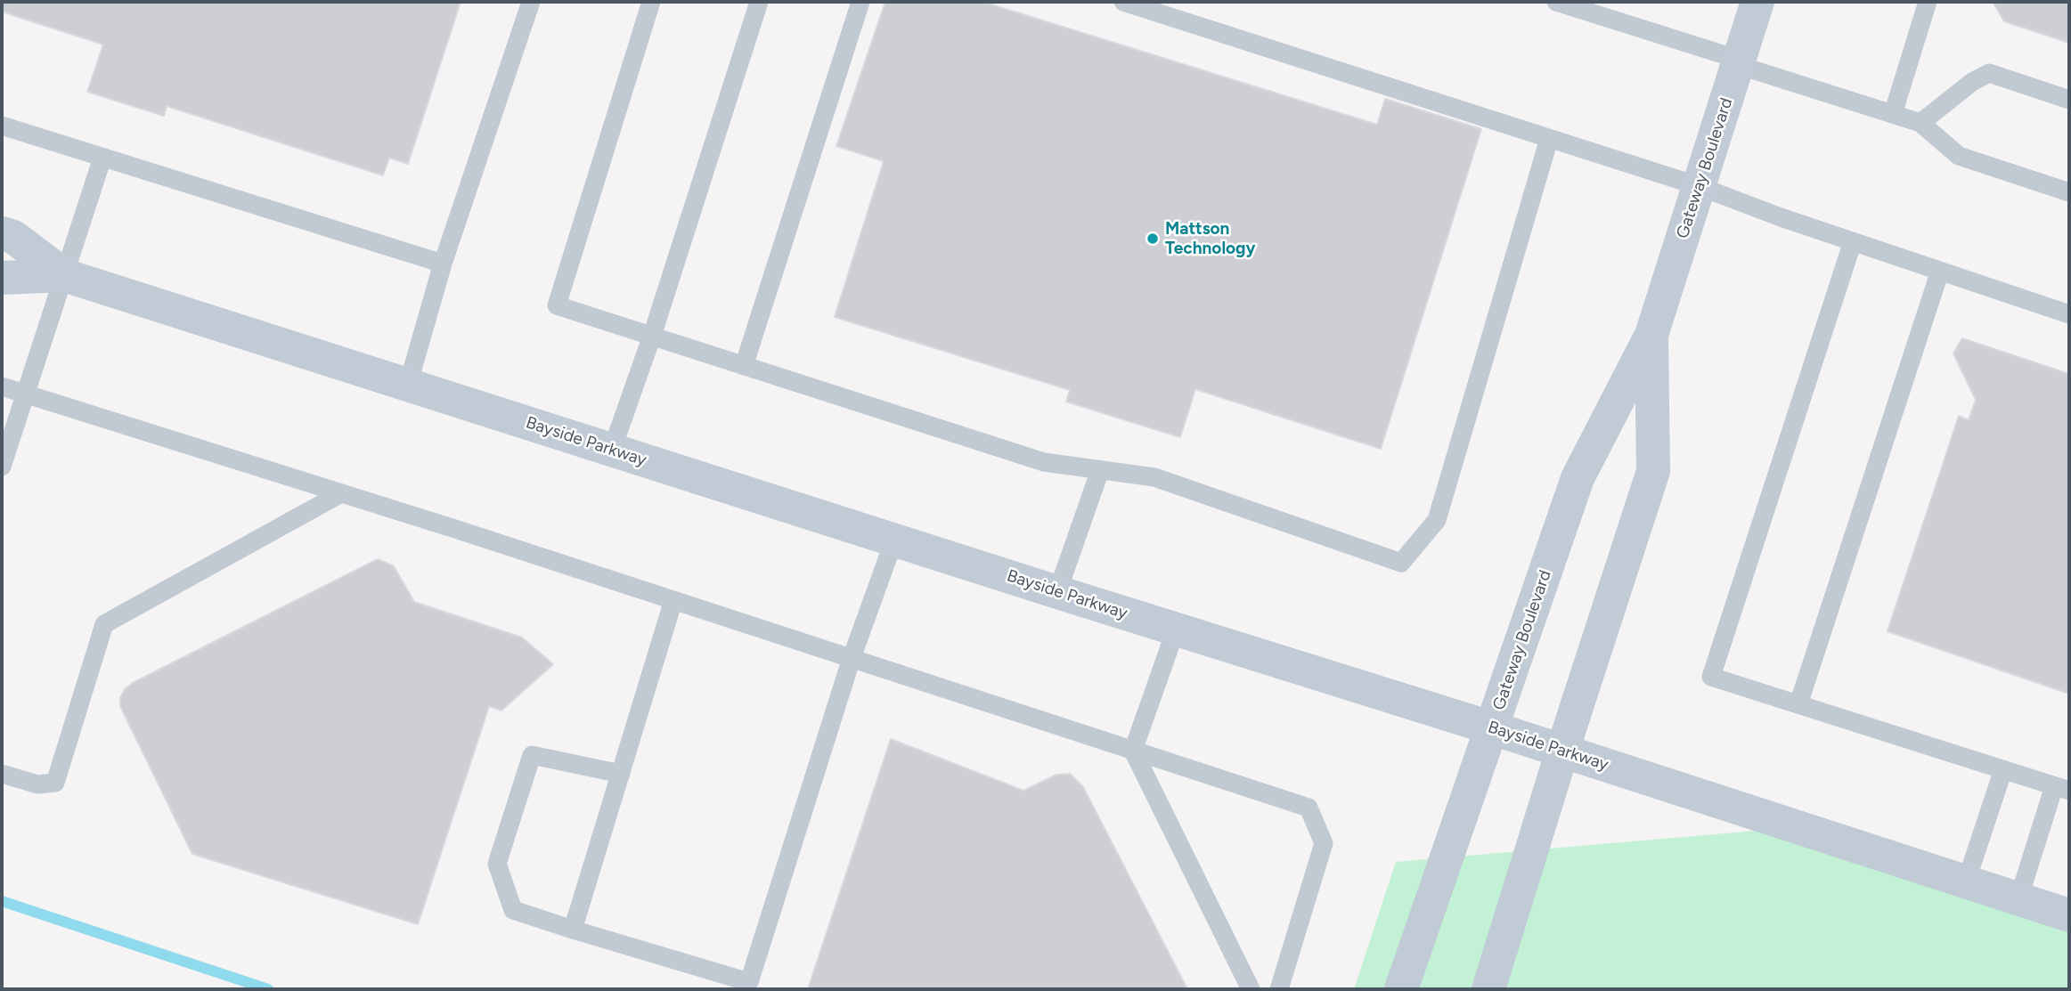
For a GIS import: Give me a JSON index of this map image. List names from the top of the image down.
{
  "streets": {
    "street": ["Gateway Boulevard", "Bayside Parkway"]
  },
  "crossings": [
    ["Gateway Boulevard", "Bayside Parkway"]
  ],
  "places": ["Mattson Technology"]
}
